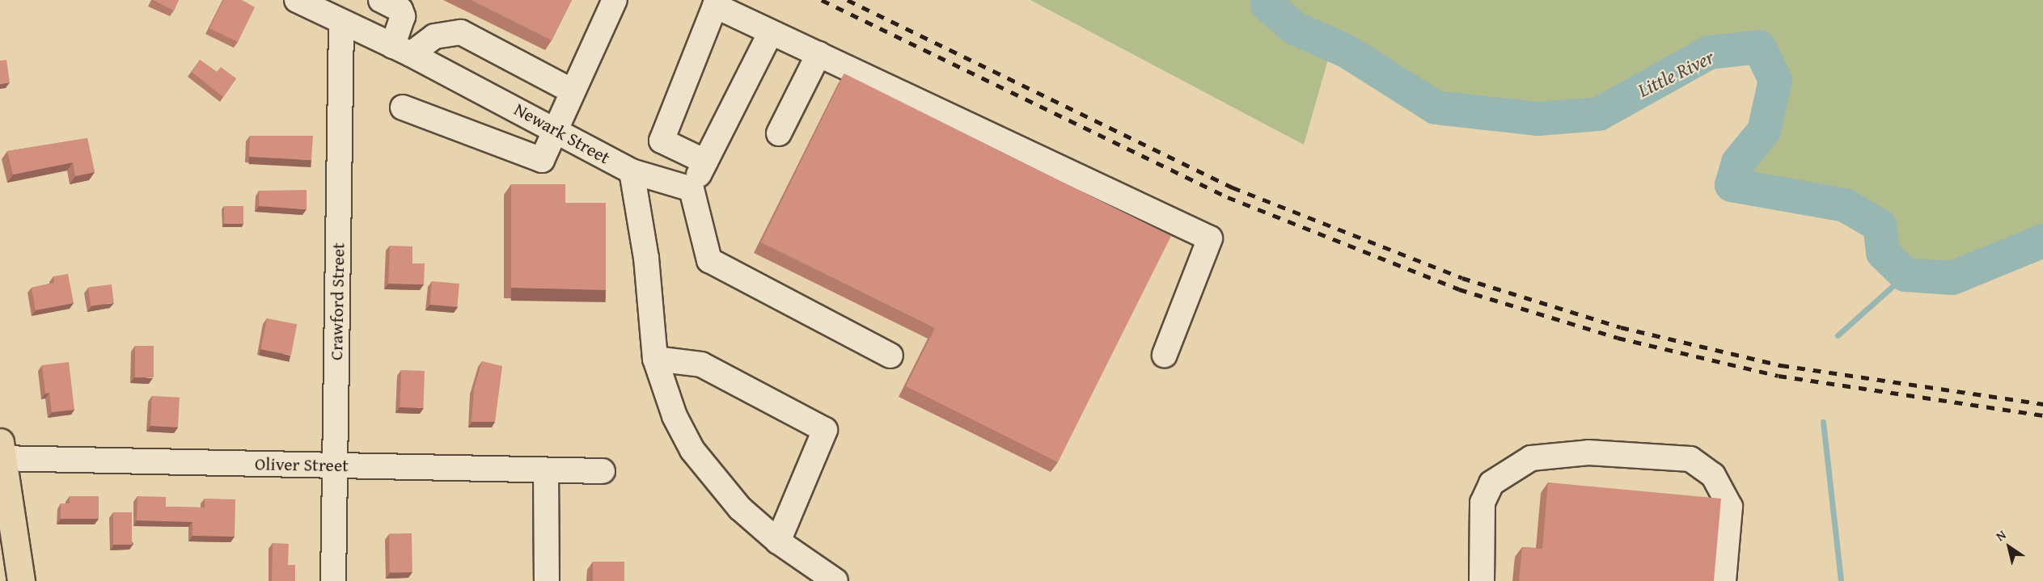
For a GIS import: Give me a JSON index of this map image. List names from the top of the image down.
{
  "streets": {
    "street": ["Newark Street", "Crawford Street", "Oliver Street"]
  },
  "crossings": [
    ["Newark Street", "Crawford Street"],
    ["Crawford Street", "Oliver Street"]
  ],
  "water": ["Little River"],
  "north": "top left"
}
